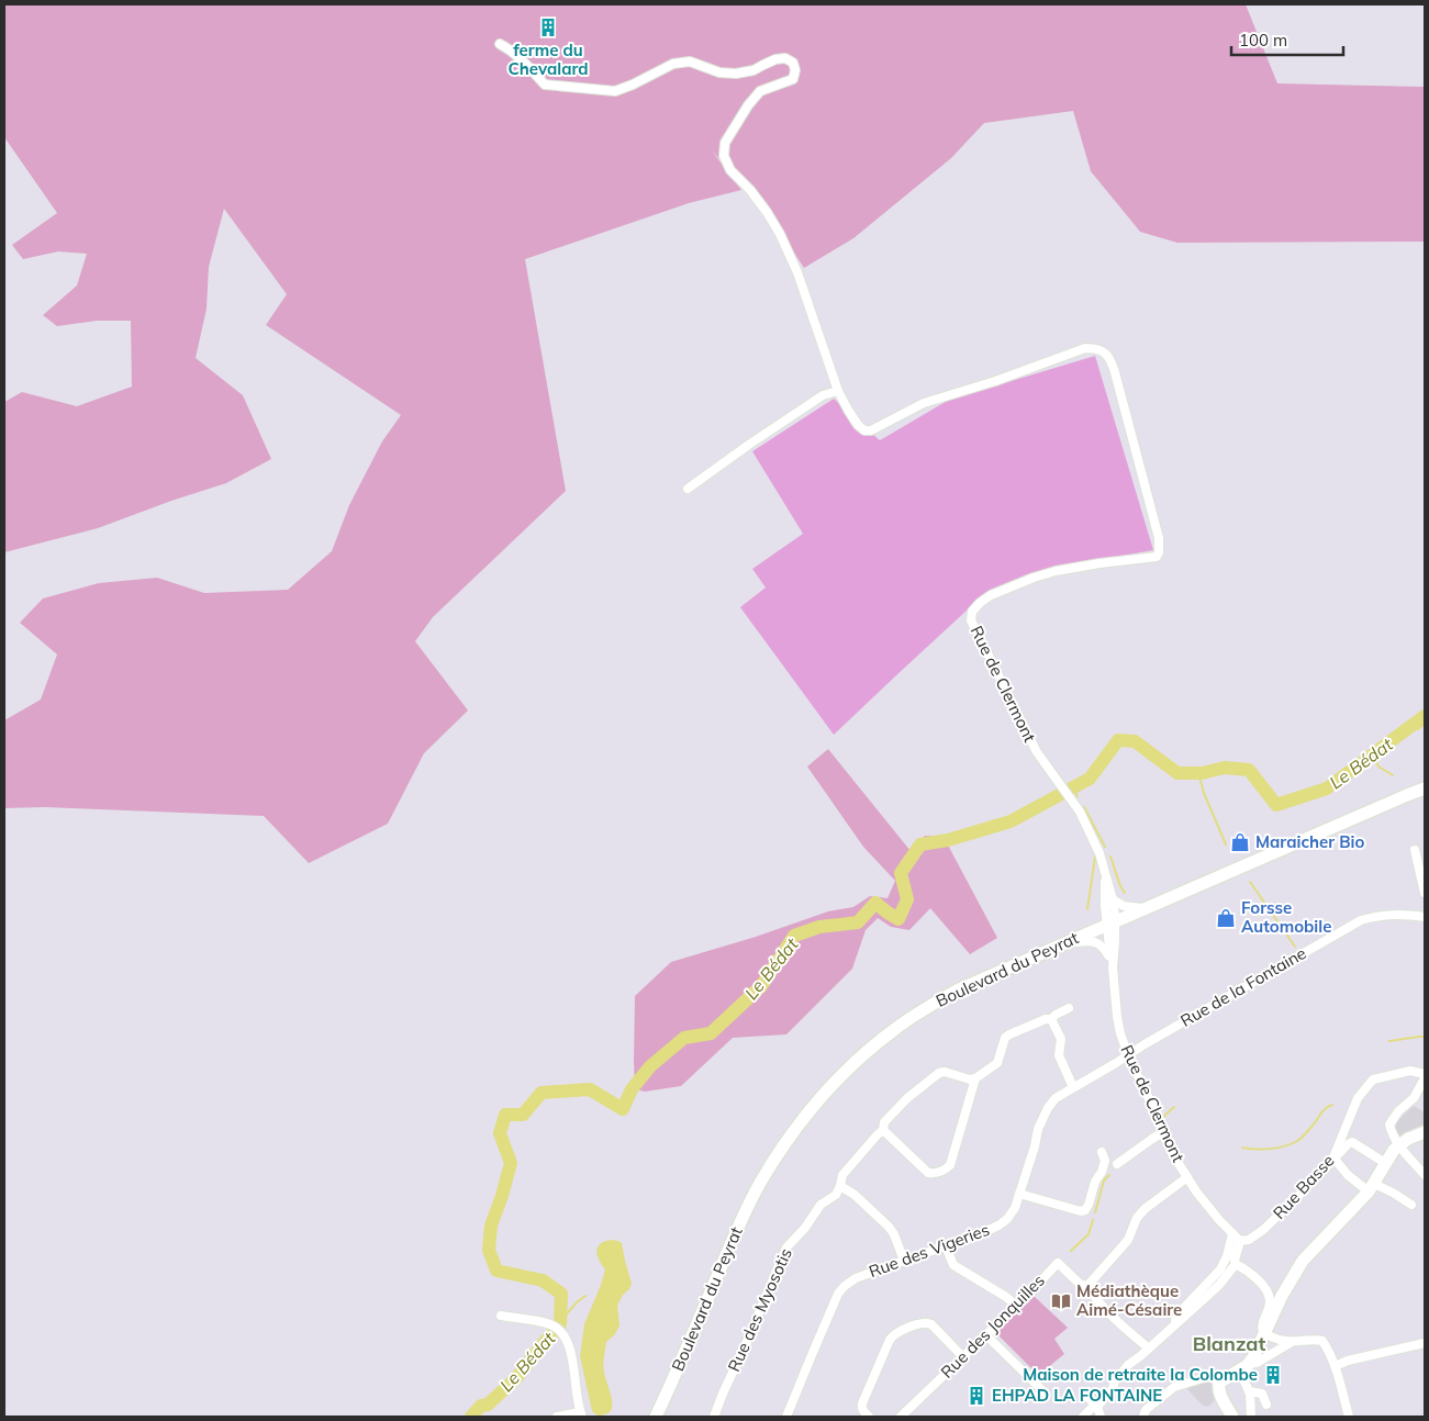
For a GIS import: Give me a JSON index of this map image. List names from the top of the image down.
{
  "streets": {
    "main road": ["Boulevard du Peyrat"],
    "street": [
      "Rue de Clermont",
      "Rue de la Fontaine",
      "Rue Basse",
      "Rue des Vigeries",
      "Rue des Myosotis",
      "Rue des Jonquilles"
    ]
  },
  "crossings": [
    ["Rue de Clermont", "Boulevard du Peyrat"],
    ["Rue de Clermont", "Rue de la Fontaine"],
    ["Rue de Clermont", "Rue Basse"],
    ["Rue de Clermont", "Rue des Vigeries"],
    ["Rue de la Fontaine", "Rue des Vigeries"]
  ],
  "districts": ["Blanzat"],
  "water": ["Le Bédat"],
  "places": {
    "building": ["ferme du Chevalard", "Maison de retraite la Colombe", "EHPAD LA FONTAINE"],
    "shop": ["Maraicher Bio", "Forsse Automobile"],
    "library": ["Médiathèque Aimé-Césaire"]
  },
  "scale_bar": "100 m"
}
